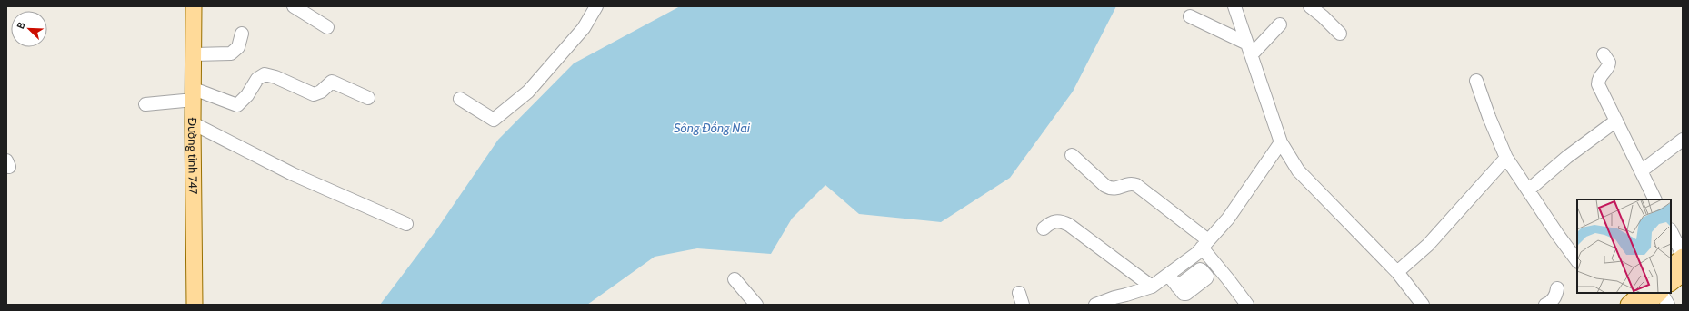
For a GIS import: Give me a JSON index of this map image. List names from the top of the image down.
{
  "streets": {
    "main road": ["Đường tỉnh 747"]
  },
  "water": ["Sông Đồng Nai"],
  "north": "top left"
}
